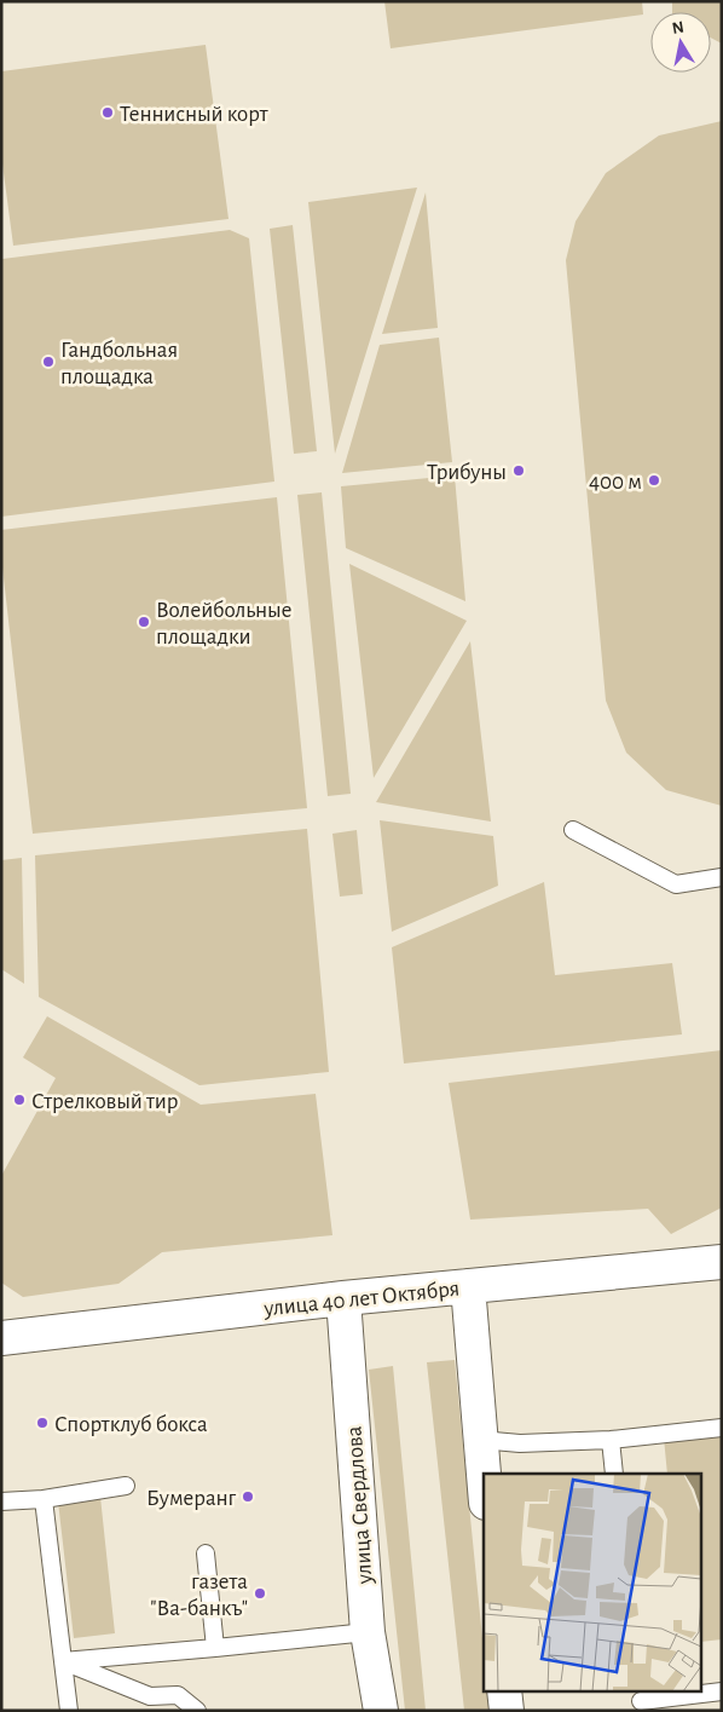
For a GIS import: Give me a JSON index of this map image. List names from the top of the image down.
{
  "streets": {
    "street": ["улица 40 лет Октября", "улица Свердлова"]
  },
  "crossings": [
    ["улица 40 лет Октября", "улица Свердлова"]
  ],
  "places": [
    "Теннисный корт",
    "Гандбольная площадка",
    "Трибуны",
    "400 м",
    "Волейбольные площадки",
    "Стрелковый тир",
    "Спортклуб бокса",
    "Бумеранг",
    "газета \"Ва-банкъ\""
  ],
  "north": "top"
}
